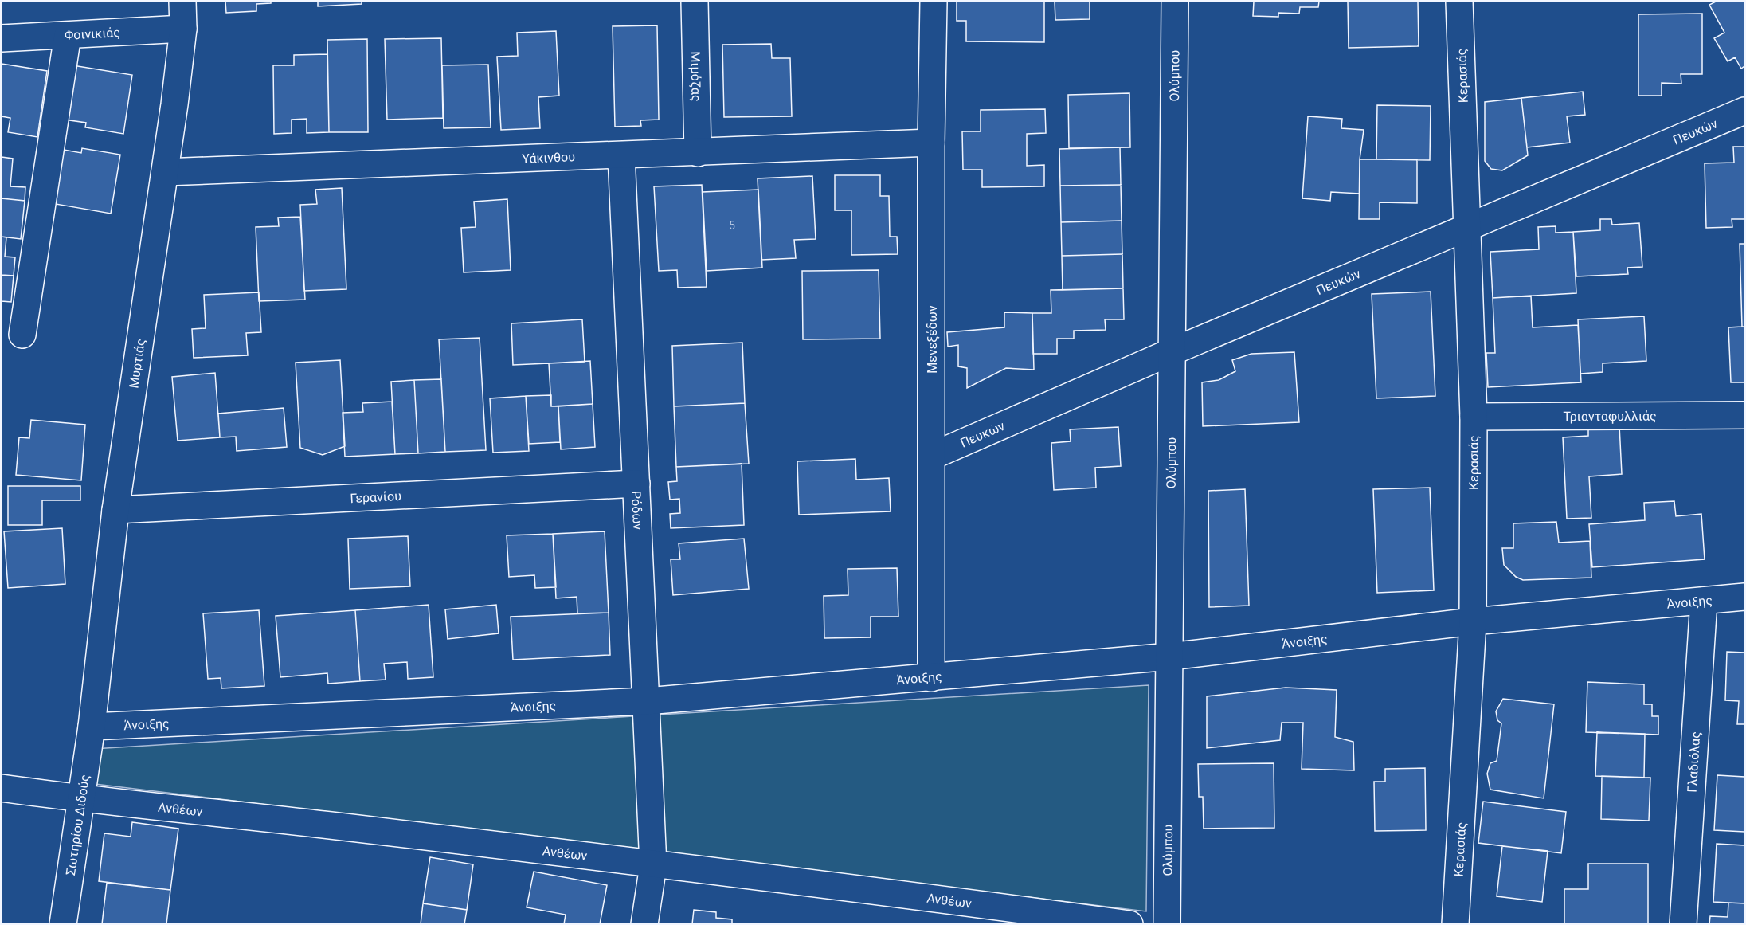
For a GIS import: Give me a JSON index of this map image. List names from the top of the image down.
{
  "streets": {
    "street": [
      "Φοινικιάς",
      "Ολύμπου",
      "Κερασιάς",
      "Μιμόζας",
      "Πευκών",
      "Υάκινθου",
      "Μενεξέδων",
      "Μυρτιάς",
      "Τριανταφυλλιάς",
      "Γερανίου",
      "Ρόδων",
      "Άνοιξης",
      "Γλαδιόλας",
      "Ανθέων",
      "Σωτηρίου Διδούς"
    ]
  },
  "crossings": [
    ["Φοινικιάς", "Μυρτιάς"],
    ["Ολύμπου", "Πευκών"],
    ["Ολύμπου", "Άνοιξης"],
    ["Κερασιάς", "Πευκών"],
    ["Κερασιάς", "Τριανταφυλλιάς"],
    ["Κερασιάς", "Άνοιξης"],
    ["Μιμόζας", "Υάκινθου"],
    ["Πευκών", "Μενεξέδων"],
    ["Υάκινθου", "Μενεξέδων"],
    ["Υάκινθου", "Μυρτιάς"],
    ["Υάκινθου", "Ρόδων"],
    ["Μενεξέδων", "Άνοιξης"],
    ["Μυρτιάς", "Γερανίου"],
    ["Μυρτιάς", "Άνοιξης"],
    ["Μυρτιάς", "Σωτηρίου Διδούς"],
    ["Γερανίου", "Ρόδων"],
    ["Ρόδων", "Άνοιξης"],
    ["Ρόδων", "Ανθέων"],
    ["Άνοιξης", "Γλαδιόλας"],
    ["Άνοιξης", "Σωτηρίου Διδούς"],
    ["Ανθέων", "Σωτηρίου Διδούς"]
  ],
  "house_numbers": ["5"]
}
